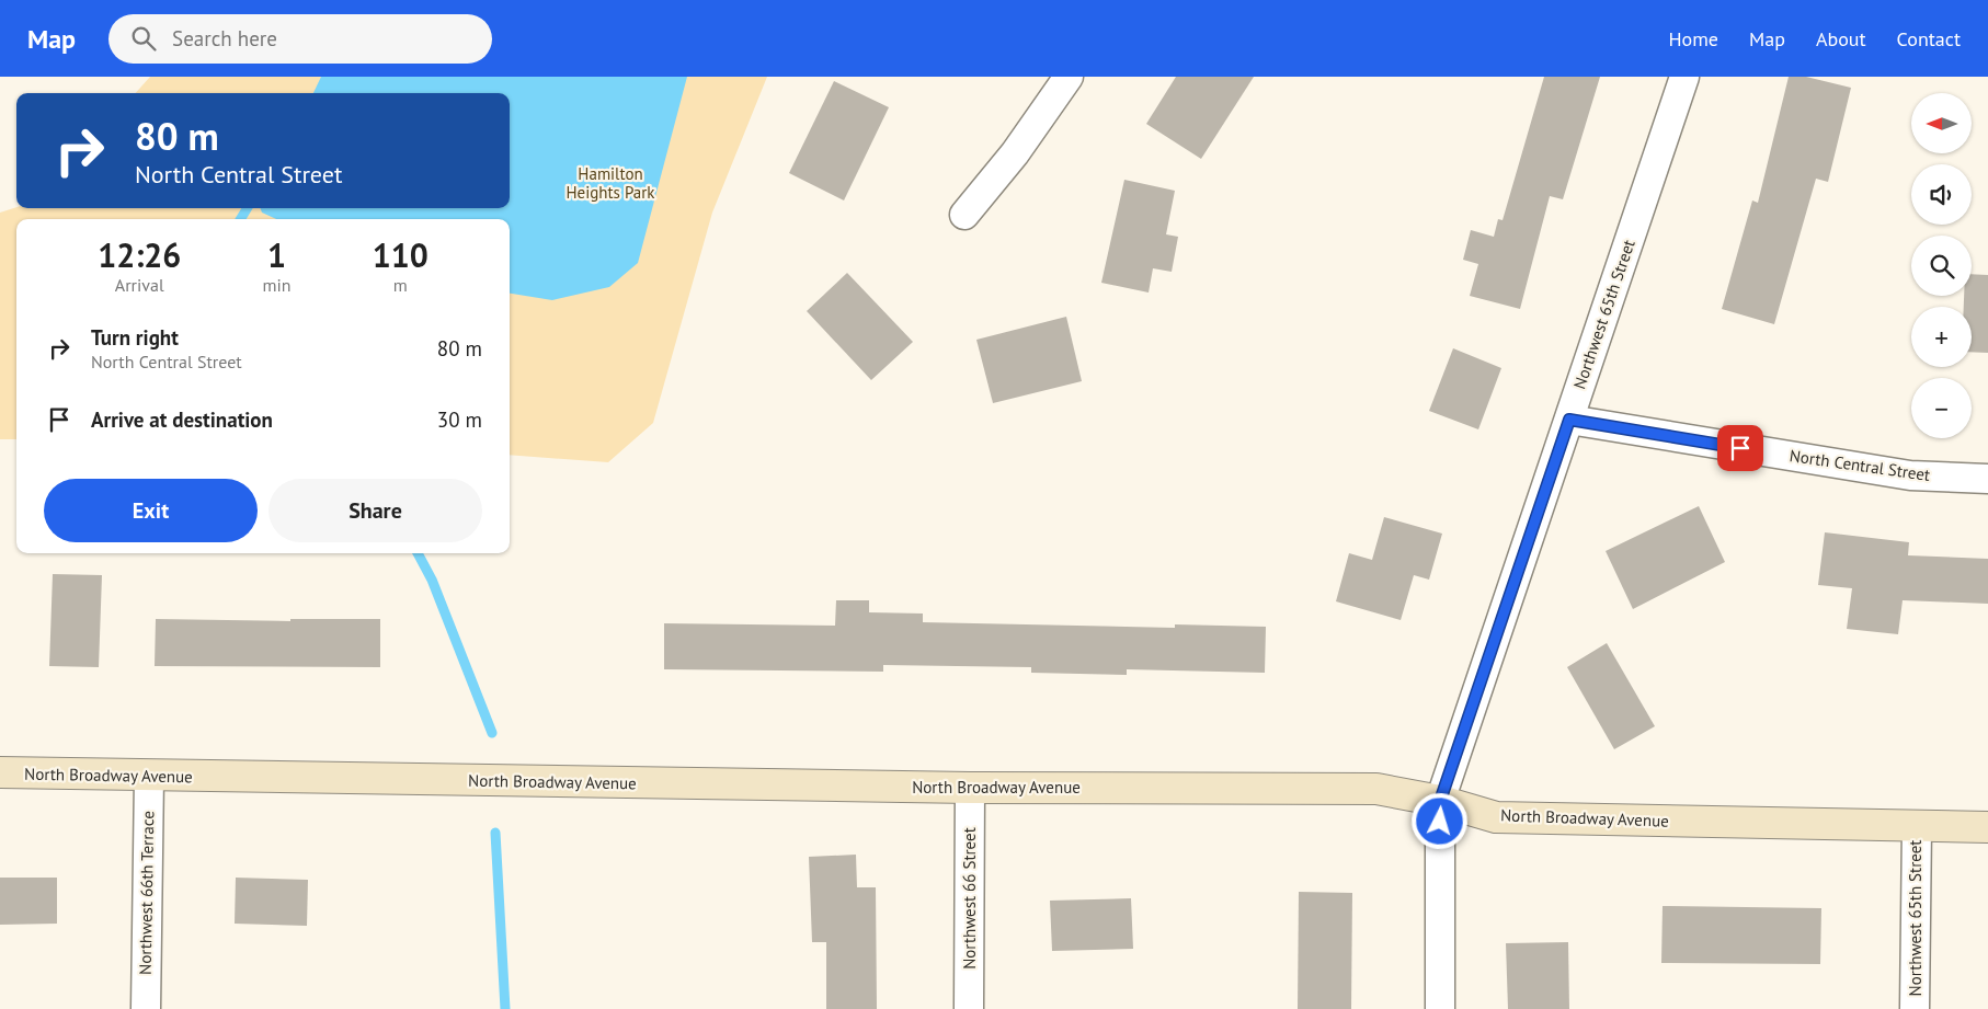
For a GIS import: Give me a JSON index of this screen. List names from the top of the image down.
{
  "streets": {
    "street": [
      "Northwest 65th Street",
      "North Central Street",
      "North Broadway Avenue",
      "Northwest 66th Terrace",
      "Northwest 66 Street"
    ]
  },
  "crossings": [
    ["Northwest 65th Street", "North Central Street"],
    ["Northwest 65th Street", "North Broadway Avenue"],
    ["North Broadway Avenue", "Northwest 66th Terrace"],
    ["North Broadway Avenue", "Northwest 66 Street"]
  ],
  "parks": ["Hamilton Heights Park"],
  "north": "left",
  "page": {
    "header": "Map",
    "search": "Search here",
    "nav": [
      "Home",
      "Map",
      "About",
      "Contact"
    ],
    "map_buttons": ["+", "−"],
    "turn": ["80 m", "North Central Street"],
    "eta": [
      "12:26",
      "Arrival",
      "1",
      "min",
      "110",
      "m"
    ],
    "list": [
      {
        "name": "Turn right",
        "note": "North Central Street",
        "value": "80 m"
      },
      {
        "name": "Arrive at destination",
        "value": "30 m"
      }
    ],
    "buttons": ["Exit", "Share"]
  }
}
